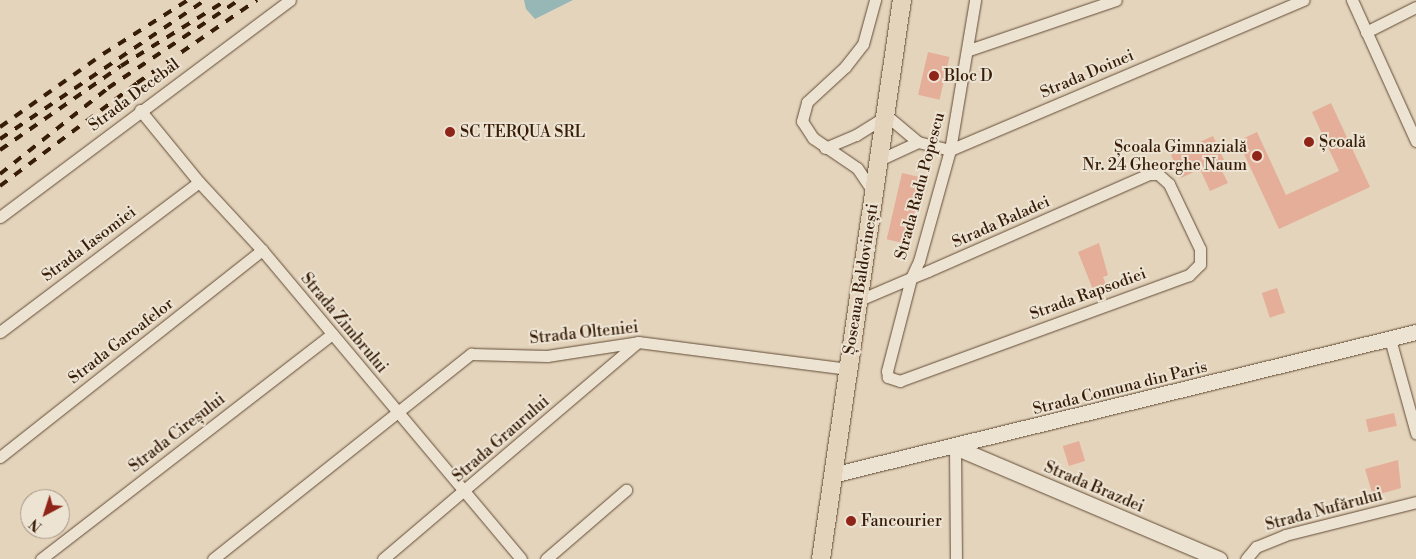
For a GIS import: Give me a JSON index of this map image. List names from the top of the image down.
{
  "streets": {
    "main road": ["Șoseaua Baldovinești"],
    "street": [
      "Strada Doinei",
      "Strada Decebal",
      "Strada Radu Popescu",
      "Strada Baladei",
      "Strada Iasomiei",
      "Strada Rapsodiei",
      "Strada Zimbrului",
      "Strada Olteniei",
      "Strada Garoafelor",
      "Strada Comuna din Paris",
      "Strada Cireșului",
      "Strada Graurului",
      "Strada Brazdei",
      "Strada Nufărului"
    ]
  },
  "crossings": [
    ["Strada Doinei", "Strada Radu Popescu"],
    ["Strada Decebal", "Strada Zimbrului"],
    ["Strada Radu Popescu", "Strada Baladei"],
    ["Strada Radu Popescu", "Strada Rapsodiei"],
    ["Strada Baladei", "Șoseaua Baldovinești"],
    ["Strada Baladei", "Strada Rapsodiei"],
    ["Strada Iasomiei", "Strada Zimbrului"],
    ["Șoseaua Baldovinești", "Strada Olteniei"],
    ["Șoseaua Baldovinești", "Strada Comuna din Paris"],
    ["Strada Zimbrului", "Strada Olteniei"],
    ["Strada Zimbrului", "Strada Garoafelor"],
    ["Strada Zimbrului", "Strada Cireșului"],
    ["Strada Zimbrului", "Strada Graurului"],
    ["Strada Olteniei", "Strada Graurului"],
    ["Strada Comuna din Paris", "Strada Brazdei"]
  ],
  "places": [
    "Bloc D",
    "SC TERQUA SRL",
    "Școală",
    "Școala Gimnazială Nr. 24 Gheorghe Naum",
    "Fancourier"
  ],
  "north": "bottom left"
}
